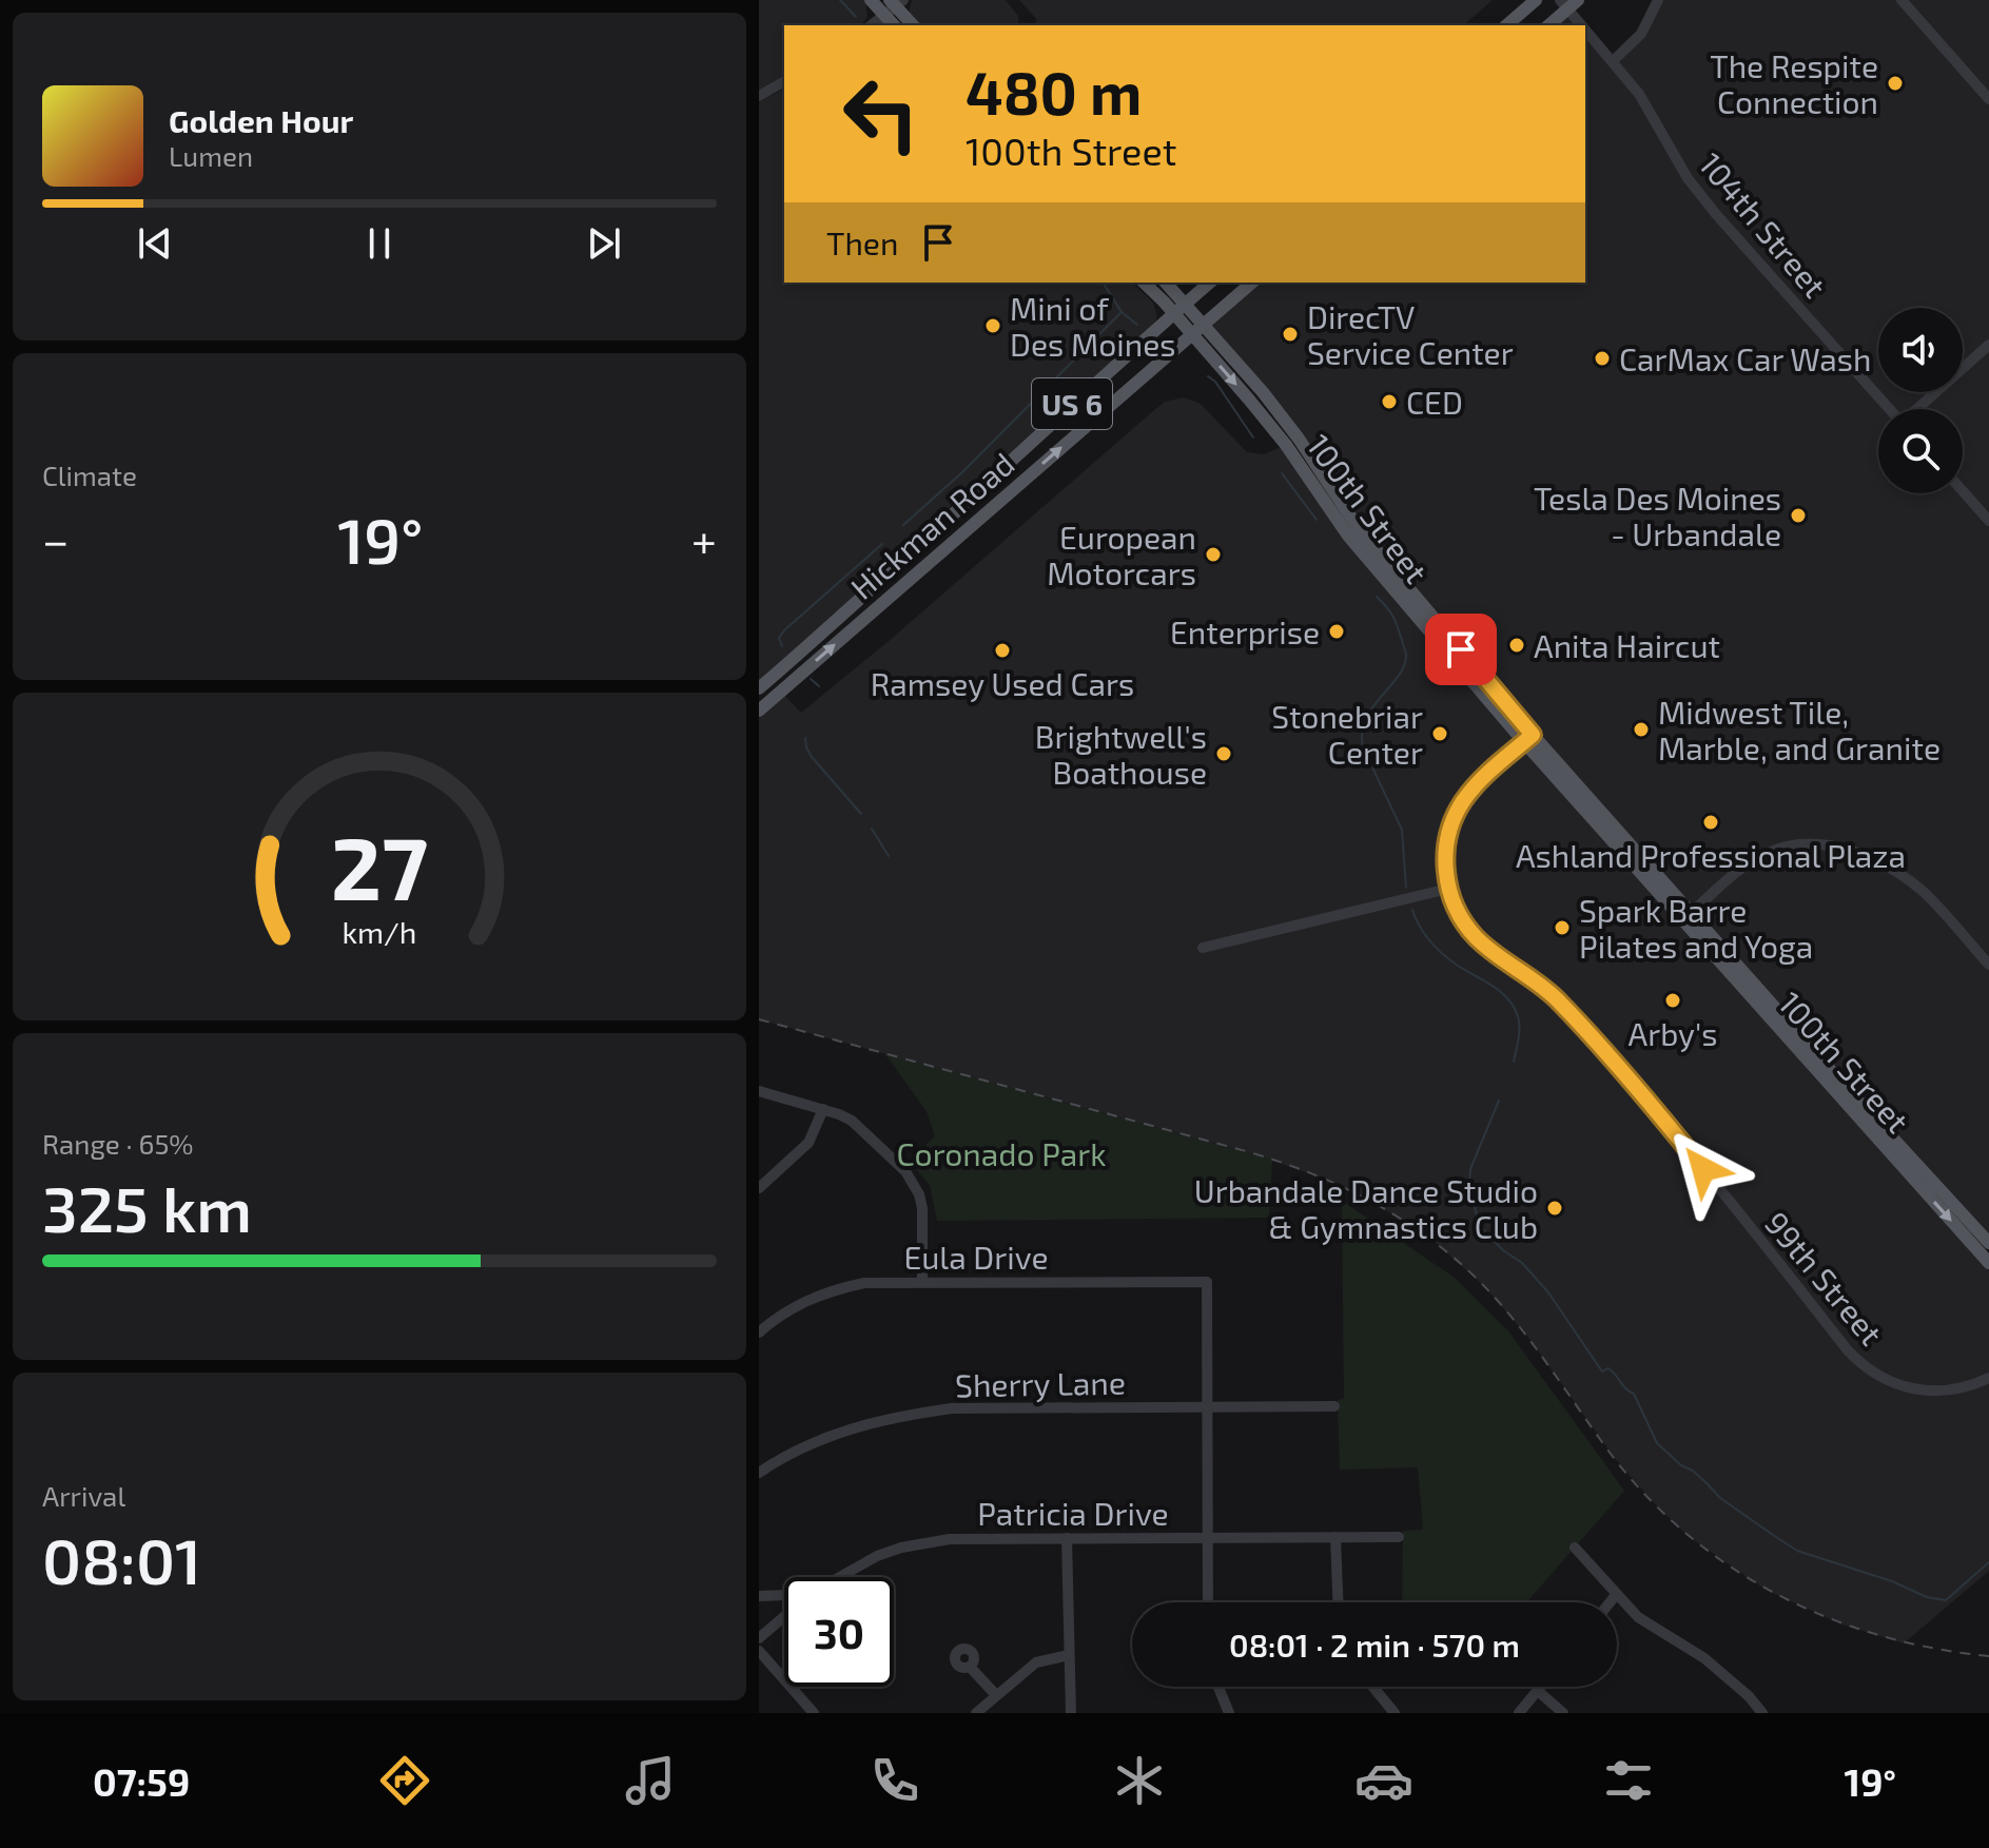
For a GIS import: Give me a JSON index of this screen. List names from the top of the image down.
{
  "streets": {
    "main road": ["US 6", "100th Street", "Hickman Road"],
    "street": [
      "104th Street",
      "Eula Drive",
      "99th Street",
      "Sherry Lane",
      "Patricia Drive"
    ]
  },
  "crossings": [
    ["100th Street", "Hickman Road"],
    ["100th Street", "99th Street"],
    ["Eula Drive", "Sherry Lane"]
  ],
  "parks": ["Coronado Park"],
  "places": [
    "The Respite Connection",
    "Mini of Des Moines",
    "DirecTV Service Center",
    "CarMax Car Wash",
    "CED",
    "Tesla Des Moines - Urbandale",
    "European Motorcars",
    "Enterprise",
    "Anita Haircut",
    "Ramsey Used Cars",
    "Midwest Tile, Marble, and Granite",
    "Stonebriar Center",
    "Brightwell's Boathouse",
    "Ashland Professional Plaza",
    "Spark Barre Pilates and Yoga",
    "Arby's",
    "Urbandale Dance Studio & Gymnastics Club"
  ],
  "page": {
    "turn": ["480 m", "100th Street"],
    "song": ["Golden Hour", "Lumen"],
    "then": "Then",
    "tile": [
      "Climate",
      ["Range · 65%", "325 km"],
      ["Arrival", "08:01"]
    ],
    "heat": ["−", "19°", "+"],
    "limit": "30",
    "trip": "08:01 · 2 min · 570 m",
    "tabs": ["07:59", "19°"],
    "gauge": ["27", "km/h"]
  }
}
